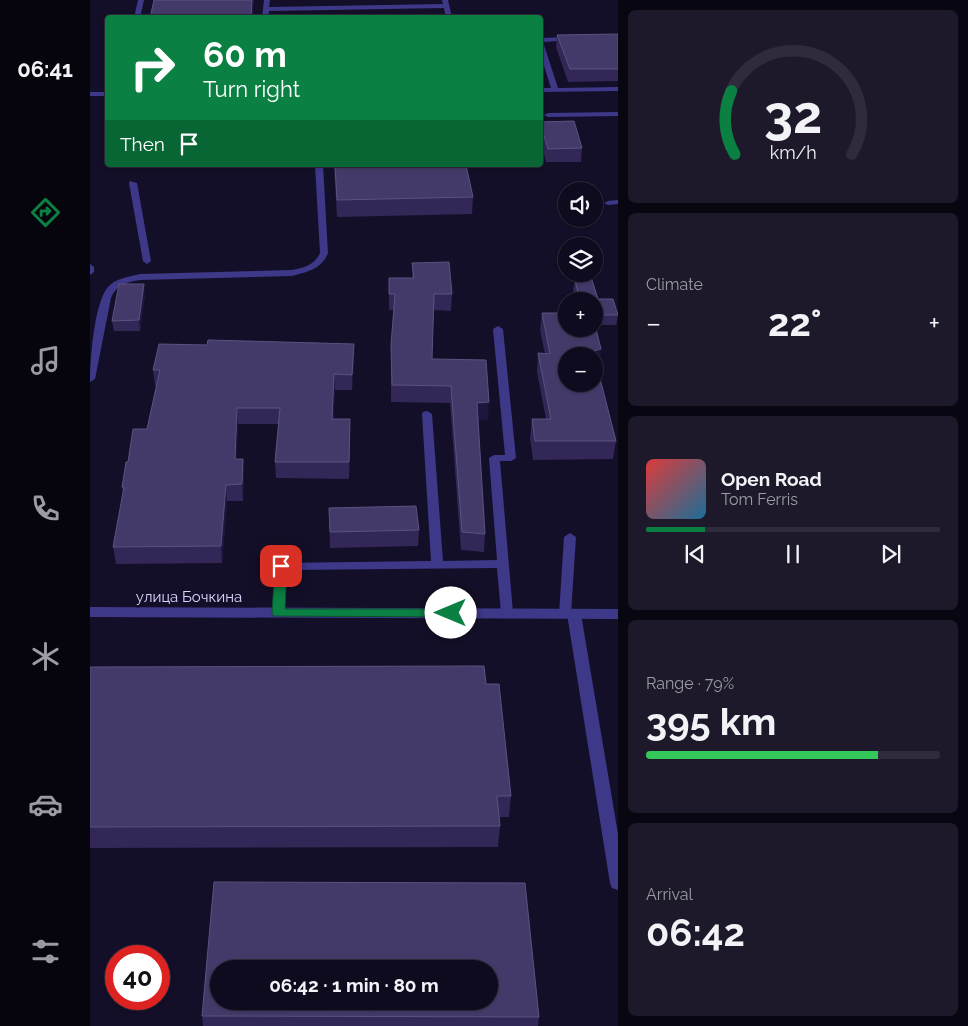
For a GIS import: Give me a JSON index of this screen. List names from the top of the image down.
{
  "streets": {
    "street": ["улица Бочкина"]
  },
  "page": {
    "tabs": "06:41",
    "turn": ["60 m", "Turn right"],
    "then": "Then",
    "map_buttons": ["+", "−"],
    "tile": [
      "Climate",
      ["Range · 79%", "395 km"],
      ["Arrival", "06:42"]
    ],
    "heat": ["−", "22°", "+"],
    "song": ["Open Road", "Tom Ferris"],
    "limit": "40",
    "trip": "06:42 · 1 min · 80 m",
    "gauge": ["32", "km/h"]
  }
}
